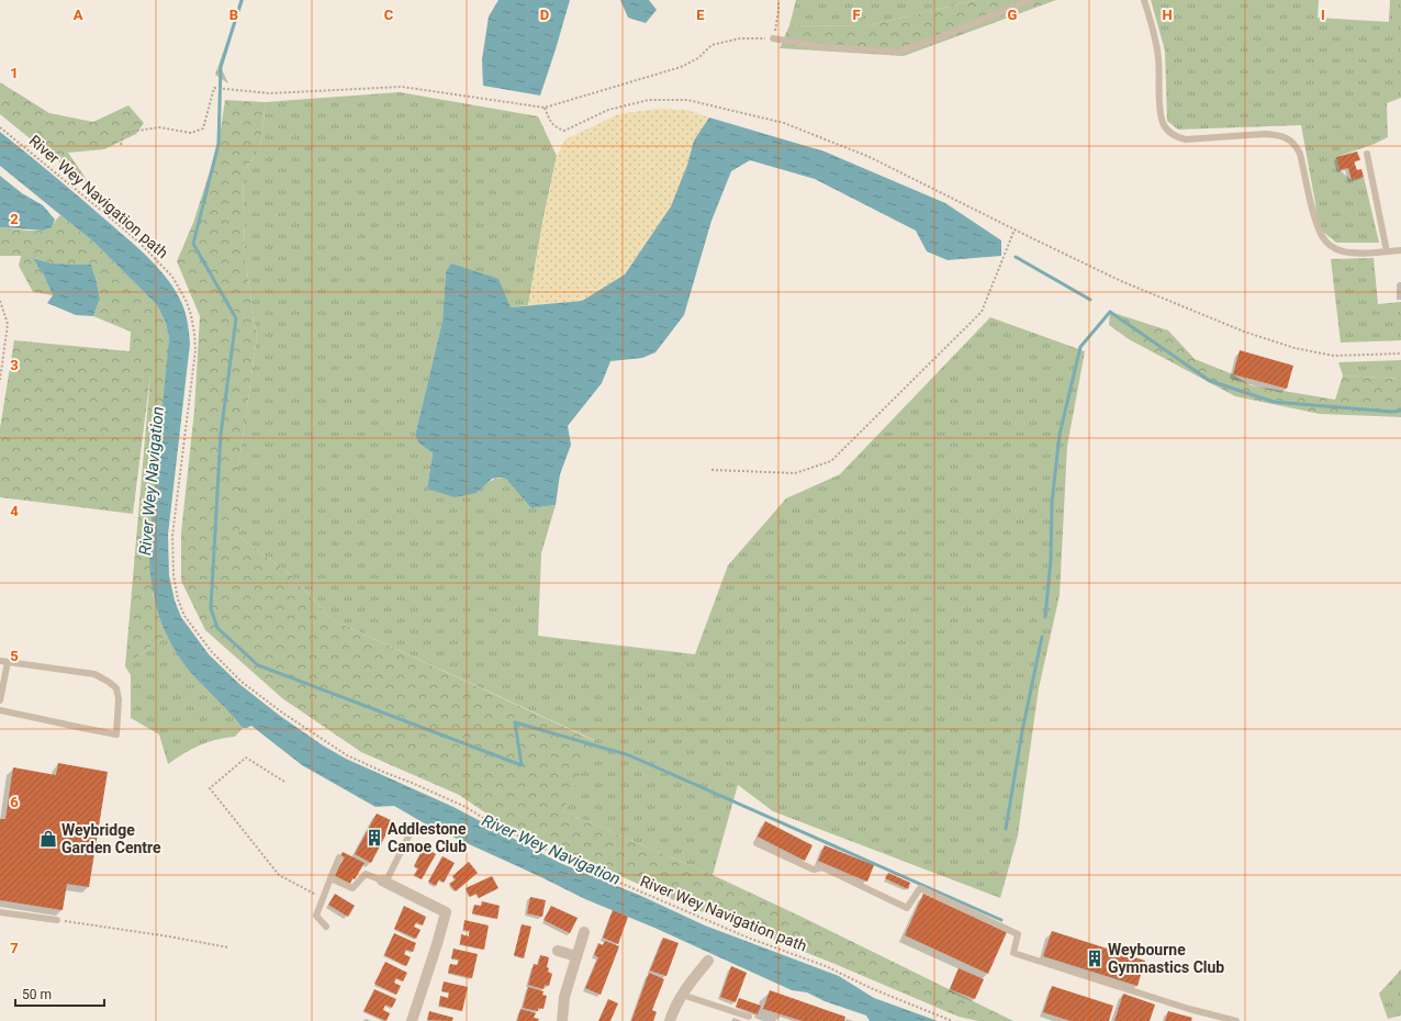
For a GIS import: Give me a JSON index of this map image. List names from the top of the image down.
{
  "streets": {
    "path": ["River Wey Navigation path"]
  },
  "water": ["River Wey Navigation"],
  "places": {
    "building": ["Addlestone Canoe Club", "Weybourne Gymnastics Club"],
    "shop": ["Weybridge Garden Centre"]
  },
  "scale_bar": "50 m",
  "grid": {
    "columns": [
      "A",
      "B",
      "C",
      "D",
      "E",
      "F",
      "G",
      "H",
      "I"
    ],
    "rows": [
      "1",
      "2",
      "3",
      "4",
      "5",
      "6",
      "7"
    ]
  }
}
